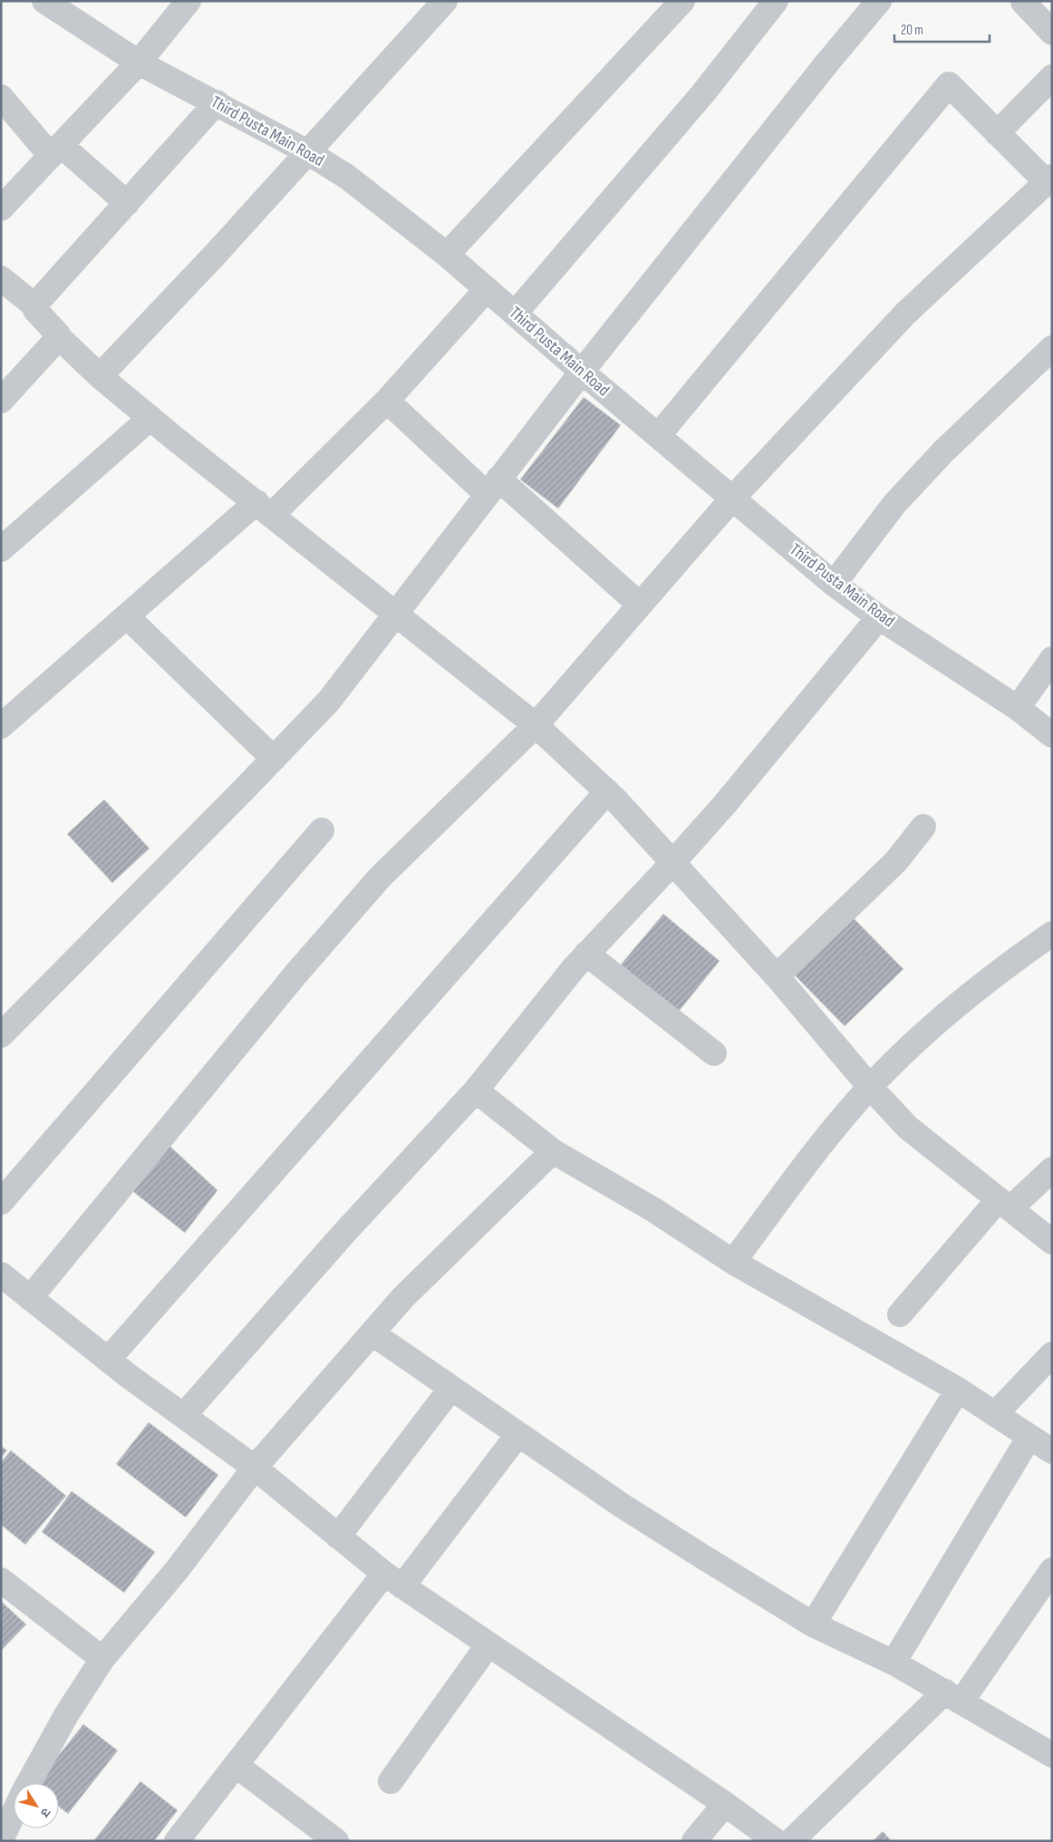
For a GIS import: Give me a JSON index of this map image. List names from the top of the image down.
{
  "streets": {
    "street": ["Third Pusta Main Road"]
  },
  "scale_bar": "20 m",
  "north": "bottom right"
}
